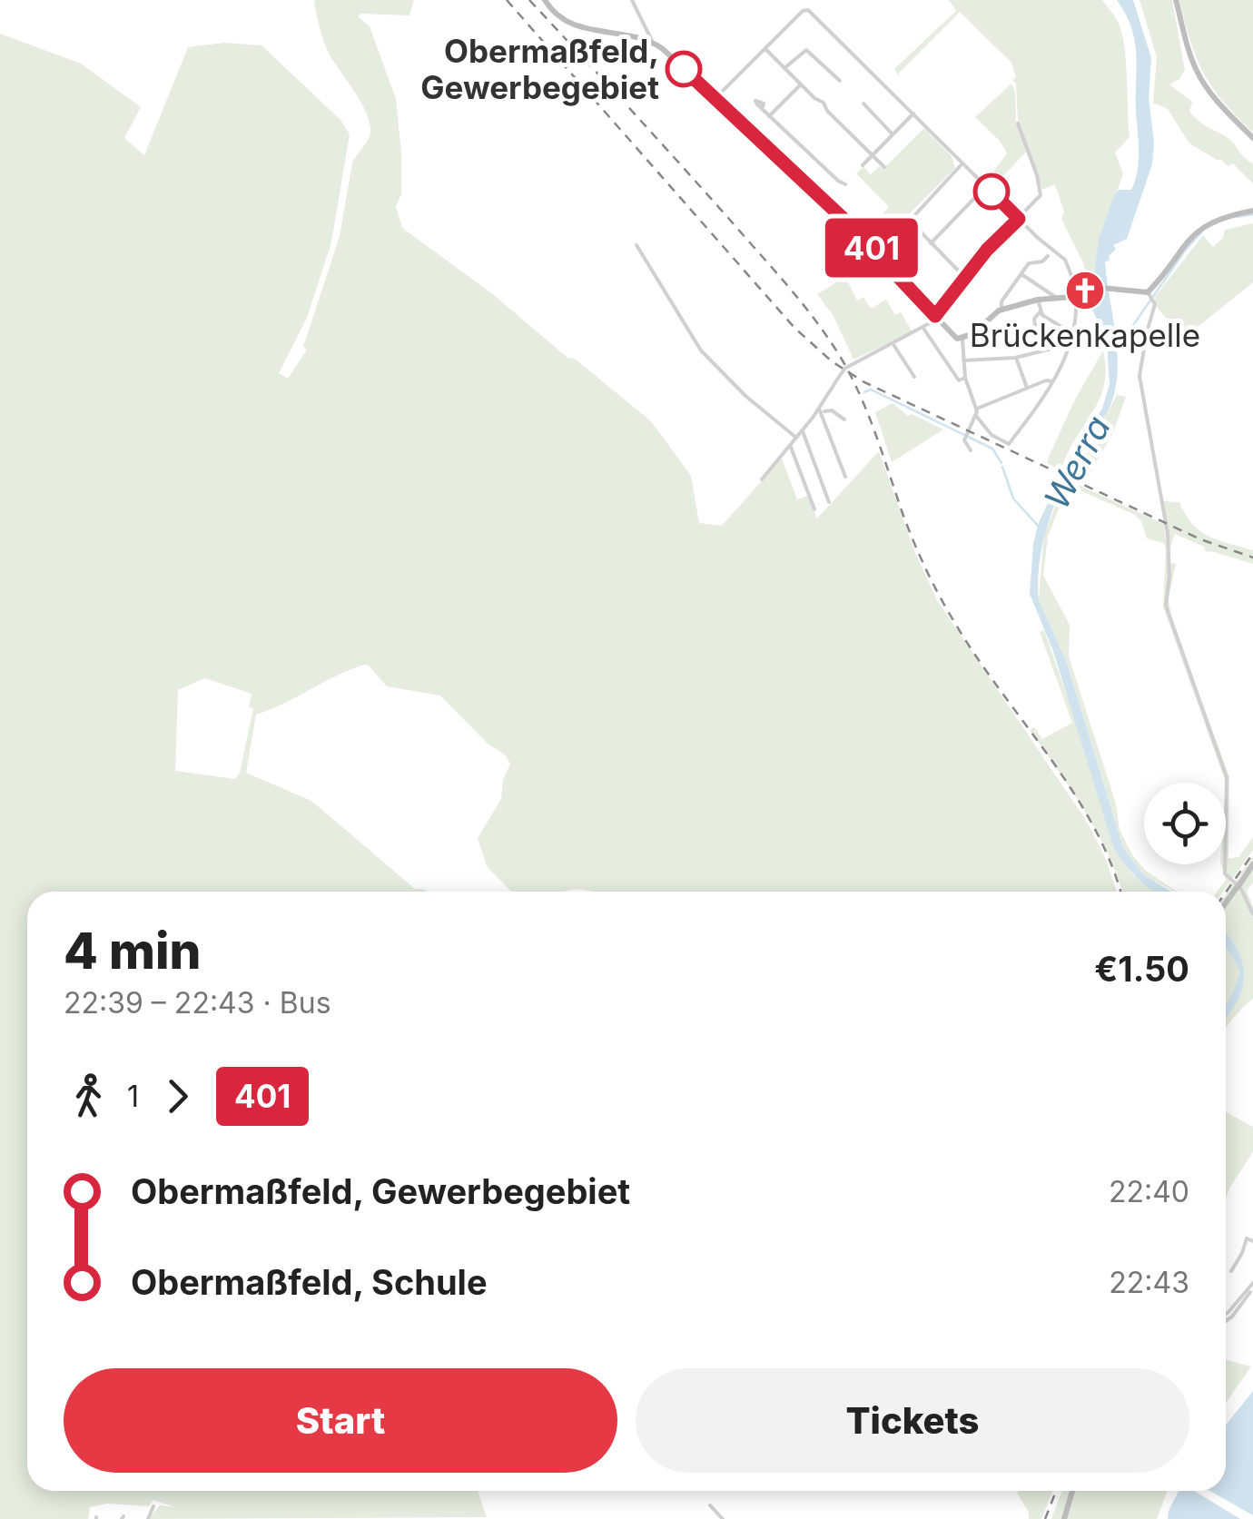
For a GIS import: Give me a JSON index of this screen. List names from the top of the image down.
{
  "water": ["Werra"],
  "places": {
    "other": ["Obermaßfeld, Gewerbegebiet"],
    "church": ["Brückenkapelle"]
  },
  "lines": ["bus line 401"],
  "page": {
    "on_map": "401",
    "heading": ["4 min", "22:39 – 22:43 · Bus", "€1.50"],
    "legs": ["1", "401"],
    "list": [
      {
        "name": "Obermaßfeld, Gewerbegebiet",
        "value": "22:40"
      },
      {
        "name": "Obermaßfeld, Schule",
        "value": "22:43"
      }
    ],
    "buttons": ["Start", "Tickets"]
  }
}
